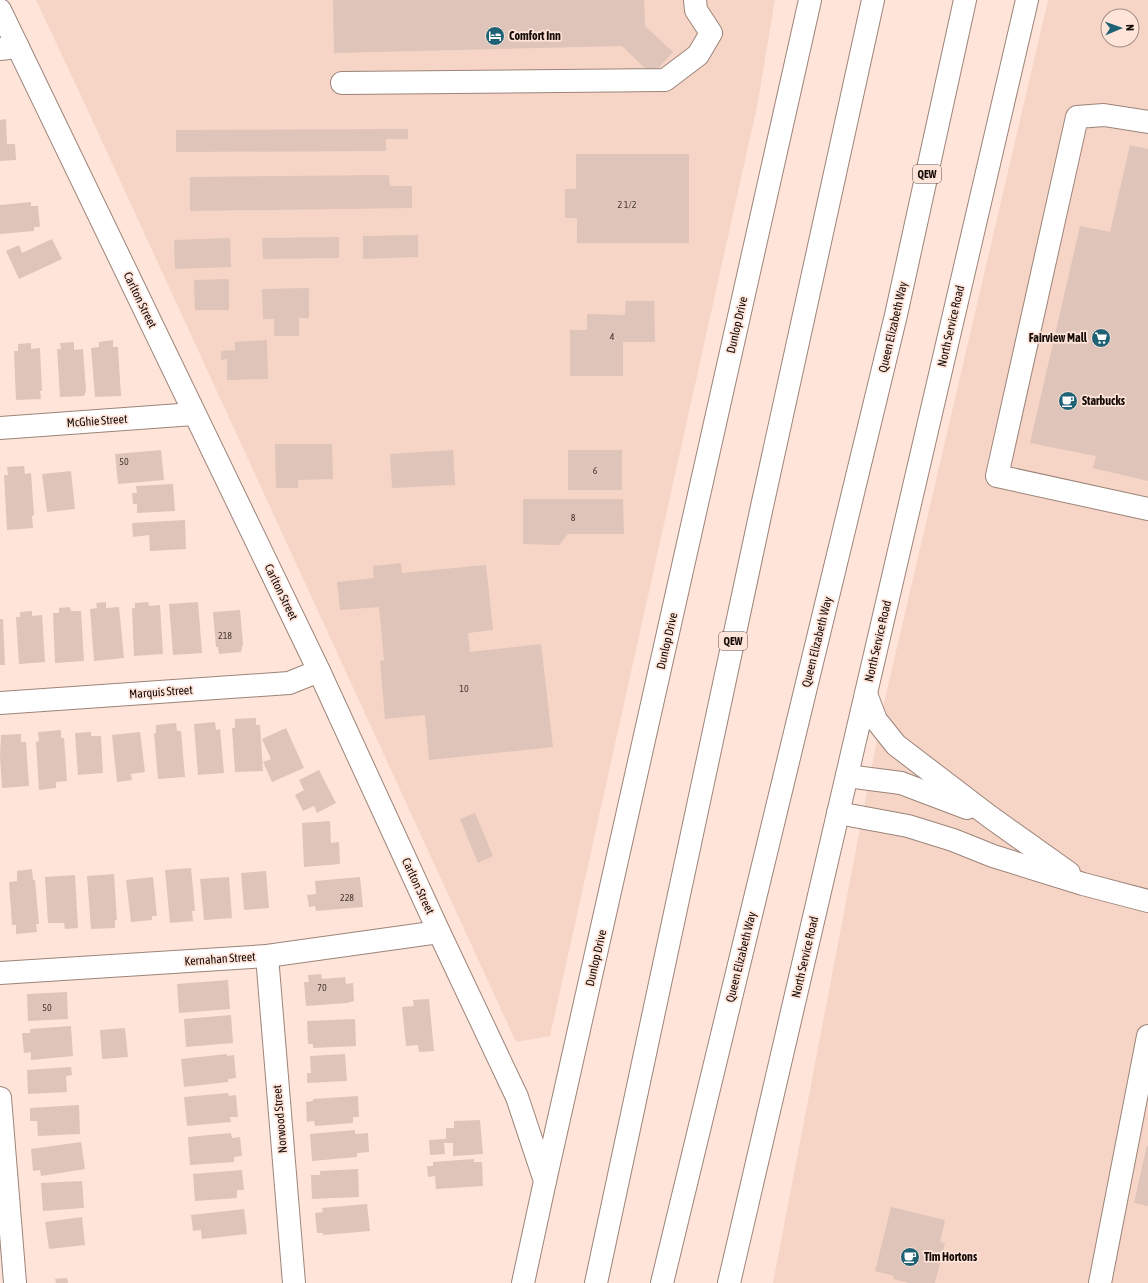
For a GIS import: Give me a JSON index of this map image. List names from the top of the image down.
{
  "streets": {
    "main road": [
      "QEW",
      "Carlton Street",
      "Dunlop Drive",
      "North Service Road",
      "Queen Elizabeth Way",
      "McGhie Street",
      "Marquis Street",
      "Kernahan Street",
      "Norwood Street"
    ]
  },
  "crossings": [
    ["Carlton Street", "Dunlop Drive"],
    ["Carlton Street", "McGhie Street"],
    ["Carlton Street", "Marquis Street"],
    ["Carlton Street", "Kernahan Street"],
    ["Kernahan Street", "Norwood Street"]
  ],
  "places": {
    "hotel": ["Comfort Inn"],
    "supermarket": ["Fairview Mall"],
    "cafe": ["Starbucks", "Tim Hortons"]
  },
  "house_numbers": [
    "2 1/2",
    "4",
    "50",
    "6",
    "8",
    "218",
    "10",
    "228",
    "70",
    "50"
  ],
  "north": "right"
}
